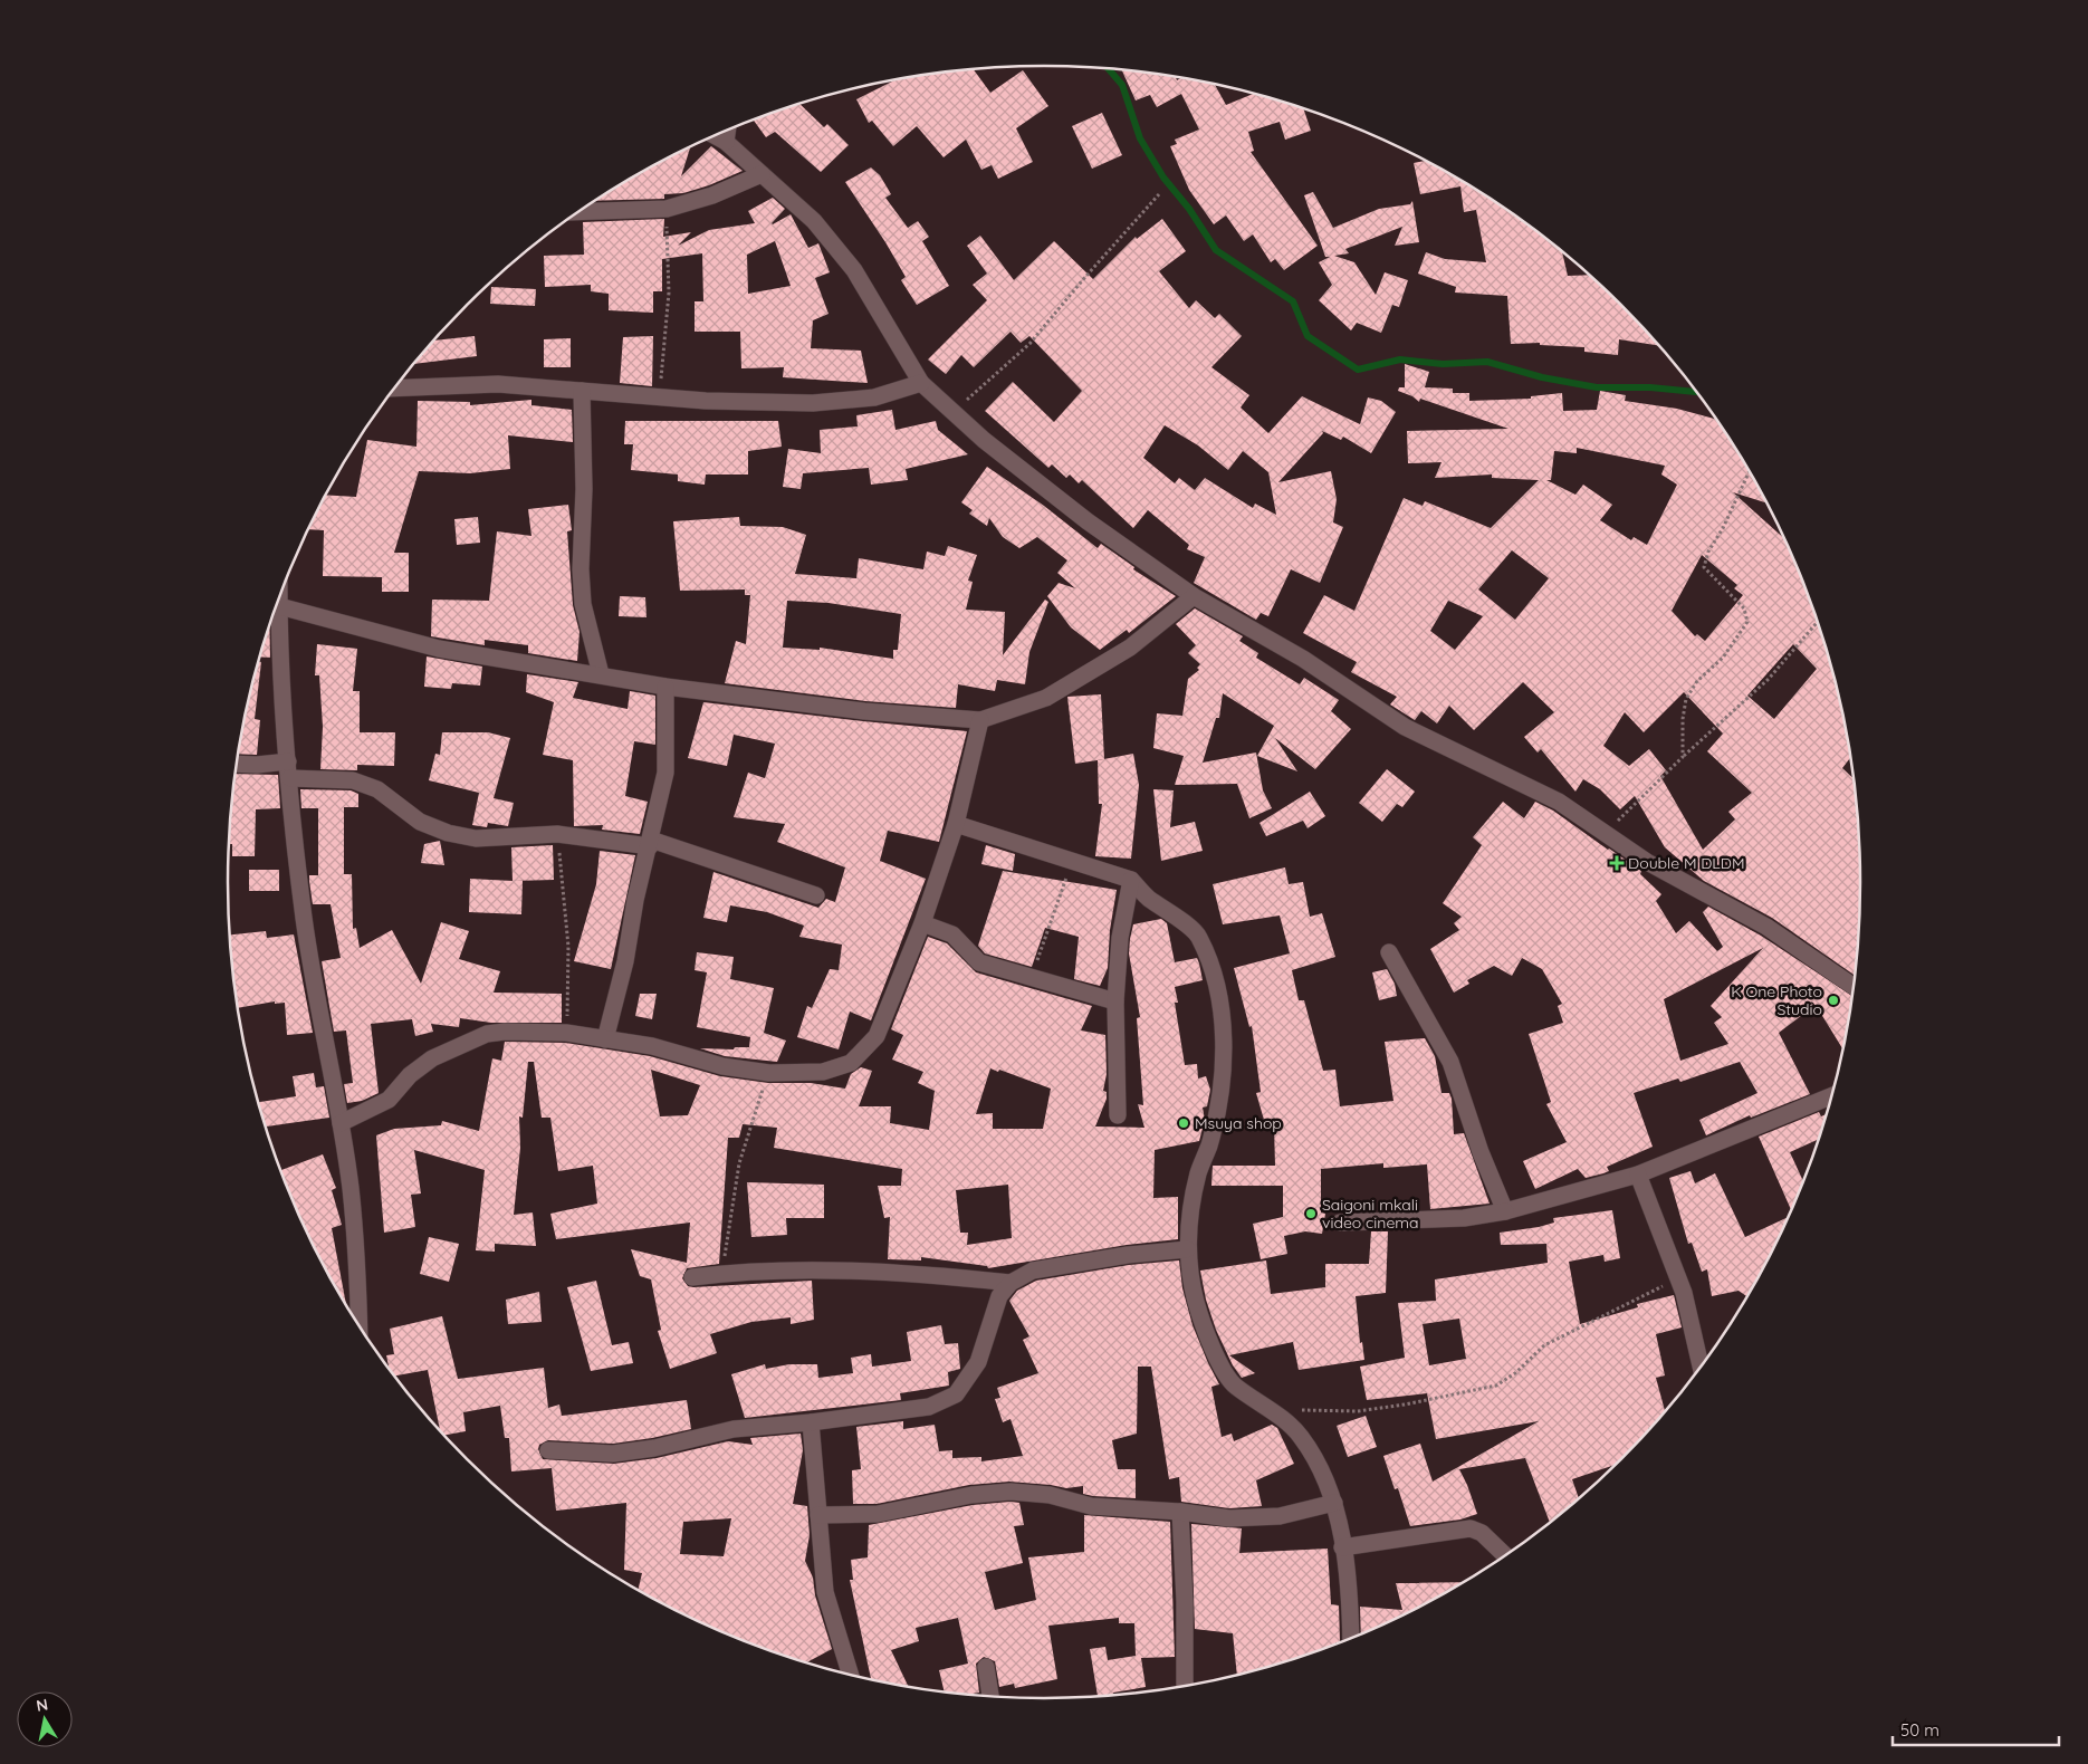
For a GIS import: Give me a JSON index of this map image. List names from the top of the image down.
{
  "places": {
    "health": ["Double M DLDM"],
    "other": ["K One Photo Studio", "Msuya shop", "Saigoni mkali video cinema"]
  },
  "scale_bar": "50 m",
  "north": "top"
}
